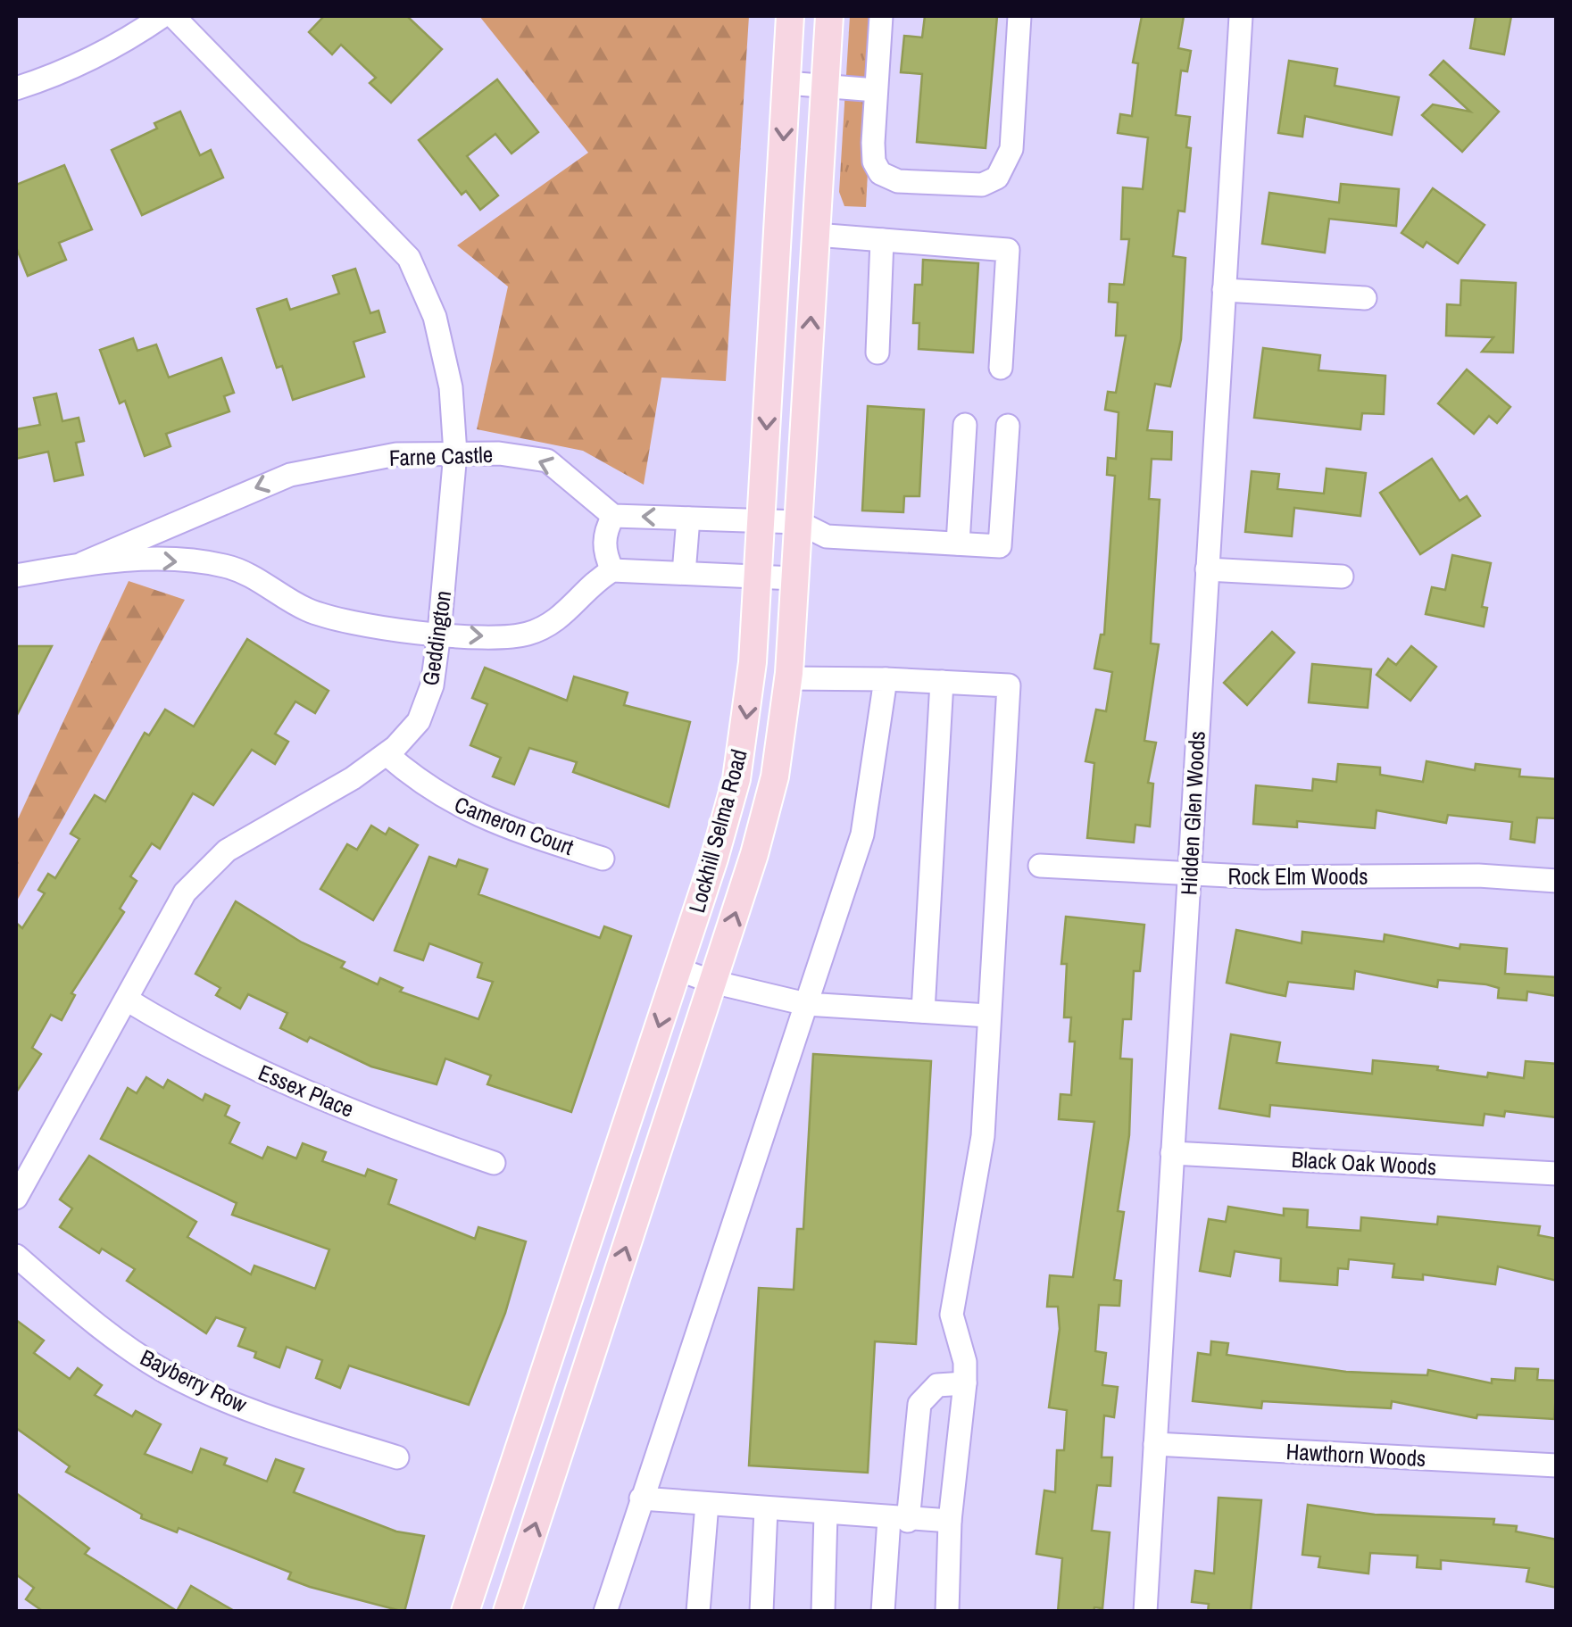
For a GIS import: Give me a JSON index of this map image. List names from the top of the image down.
{
  "streets": {
    "main road": ["Lockhill Selma Road"],
    "street": [
      "Farne Castle",
      "Geddington",
      "Hidden Glen Woods",
      "Cameron Court",
      "Rock Elm Woods",
      "Essex Place",
      "Black Oak Woods",
      "Bayberry Row",
      "Hawthorn Woods"
    ]
  },
  "crossings": [
    ["Farne Castle", "Geddington"],
    ["Geddington", "Cameron Court"],
    ["Geddington", "Essex Place"],
    ["Hidden Glen Woods", "Rock Elm Woods"],
    ["Hidden Glen Woods", "Black Oak Woods"],
    ["Hidden Glen Woods", "Hawthorn Woods"]
  ]
}
